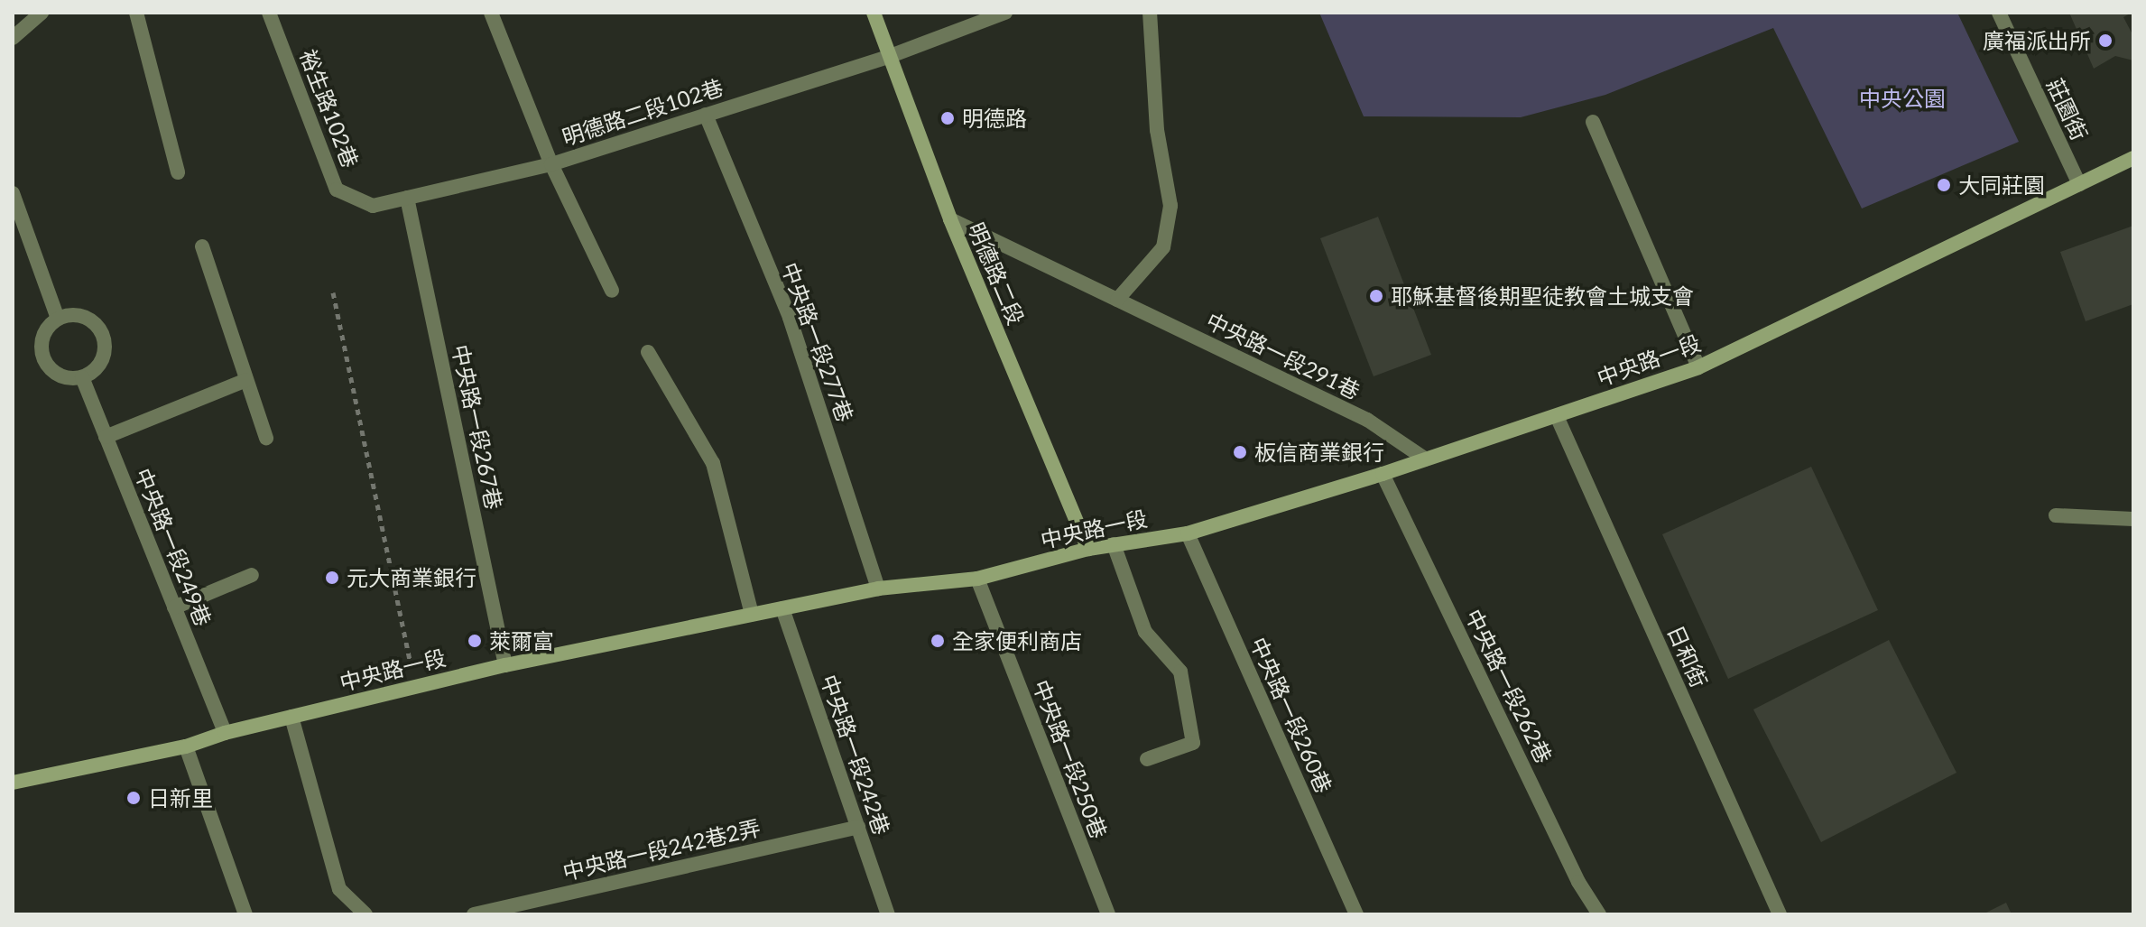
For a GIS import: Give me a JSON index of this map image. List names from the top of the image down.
{
  "streets": {
    "street": [
      "裕生路102巷",
      "莊園街",
      "明德路二段102巷",
      "明德路二段",
      "中央路一段277巷",
      "中央路一段291巷",
      "中央路一段",
      "中央路一段267巷",
      "中央路一段249巷",
      "日和街",
      "中央路一段262巷",
      "中央路一段260巷",
      "中央路一段242巷",
      "中央路一段250巷",
      "中央路一段242巷2弄"
    ]
  },
  "crossings": [
    ["裕生路102巷", "明德路二段102巷"],
    ["裕生路102巷", "中央路一段267巷"],
    ["莊園街", "中央路一段"],
    ["明德路二段102巷", "明德路二段"],
    ["明德路二段102巷", "中央路一段277巷"],
    ["明德路二段102巷", "中央路一段267巷"],
    ["明德路二段", "中央路一段291巷"],
    ["明德路二段", "中央路一段"],
    ["中央路一段277巷", "中央路一段"],
    ["中央路一段291巷", "中央路一段"],
    ["中央路一段", "中央路一段267巷"],
    ["中央路一段", "中央路一段249巷"],
    ["中央路一段", "日和街"],
    ["中央路一段", "中央路一段262巷"],
    ["中央路一段", "中央路一段260巷"],
    ["中央路一段", "中央路一段242巷"],
    ["中央路一段", "中央路一段250巷"],
    ["中央路一段242巷", "中央路一段242巷2弄"]
  ],
  "parks": ["中央公園"],
  "places": [
    "廣福派出所",
    "明德路",
    "大同莊園",
    "耶穌基督後期聖徒教會土城支會",
    "板信商業銀行",
    "元大商業銀行",
    "萊爾富",
    "全家便利商店",
    "日新里"
  ]
}
